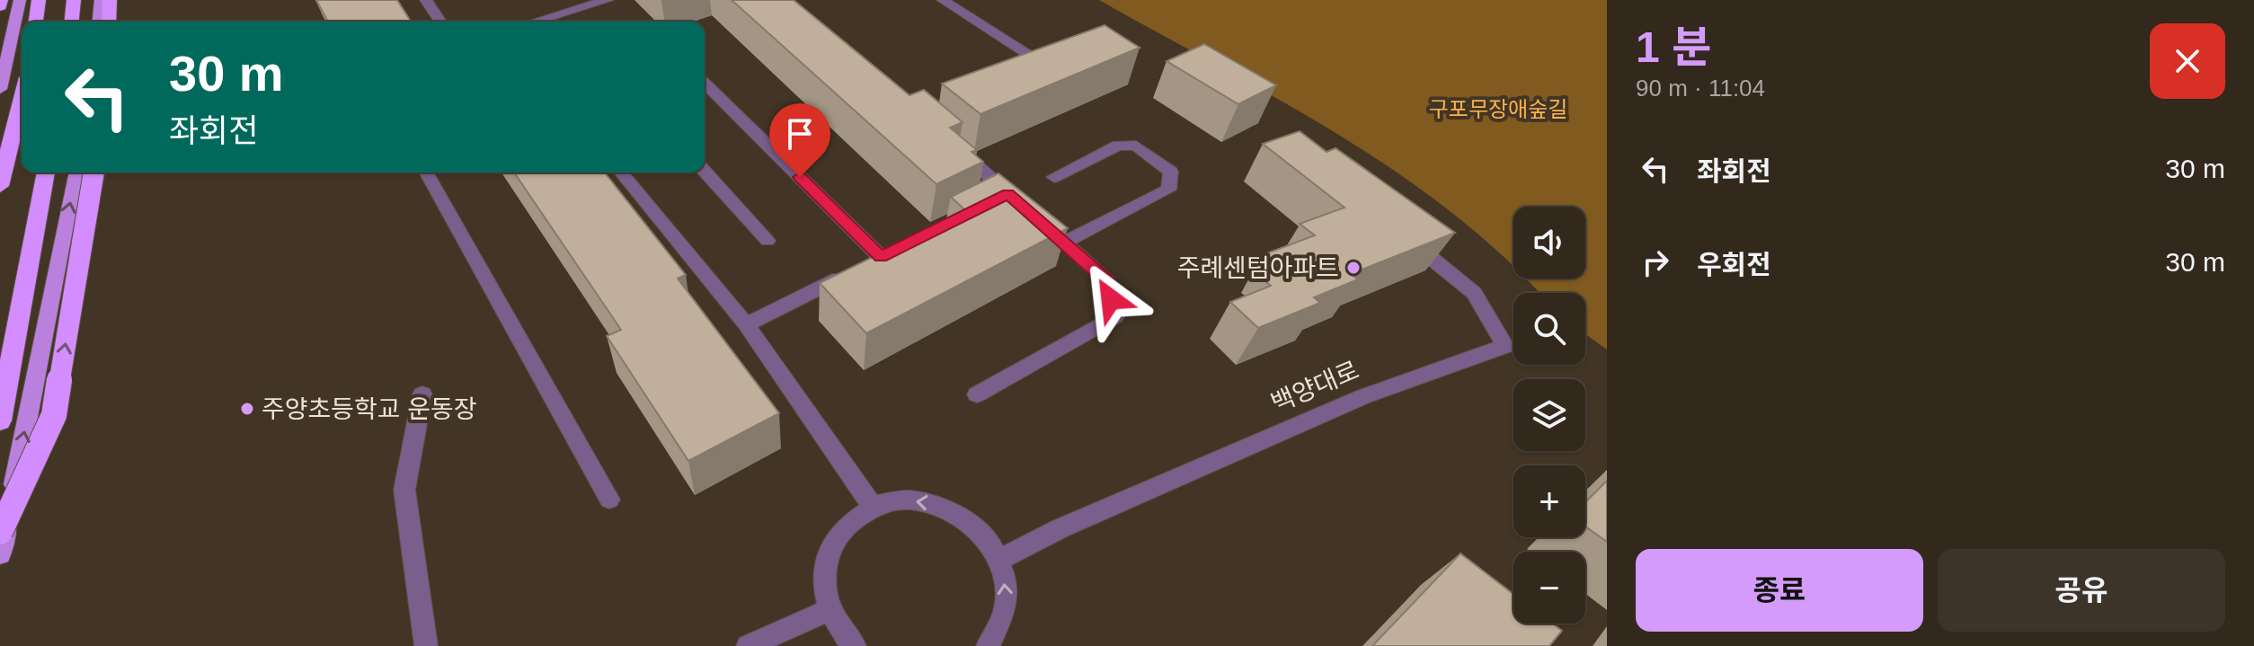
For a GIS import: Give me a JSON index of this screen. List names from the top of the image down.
{
  "streets": {
    "street": ["백양대로"]
  },
  "parks": ["구포무장애숲길"],
  "places": ["주례센텀아파트", "주양초등학교 운동장"],
  "page": {
    "heading": ["1 분", "90 m · 11:04"],
    "turn": ["30 m", "좌회전"],
    "list": [
      {
        "name": "좌회전",
        "value": "30 m"
      },
      {
        "name": "우회전",
        "value": "30 m"
      }
    ],
    "map_buttons": ["+", "−"],
    "buttons": ["종료", "공유"]
  }
}
